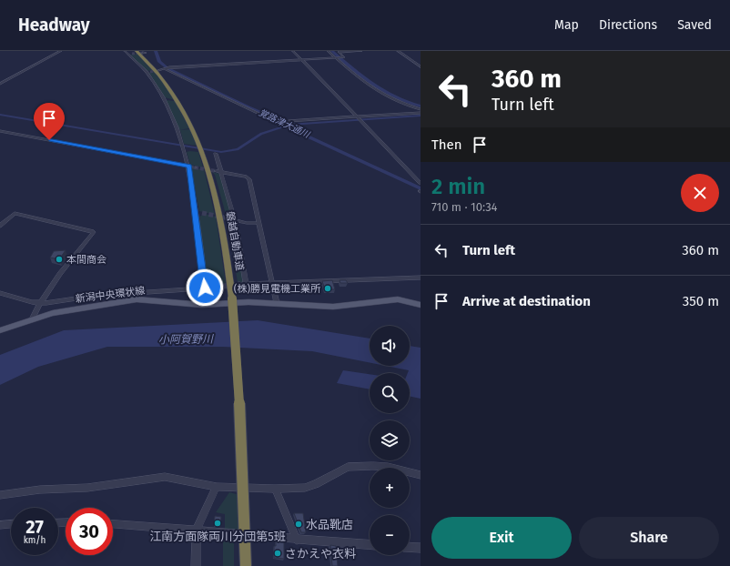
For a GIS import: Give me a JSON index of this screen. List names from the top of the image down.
{
  "streets": {
    "highway": ["磐越自動車道"],
    "main road": ["新潟中央環状線"]
  },
  "water": ["覚路津大通川", "小阿賀野川"],
  "places": [
    "本間商会",
    "(株)勝見電機工業所",
    "江南方面隊両川分団第5班",
    "水品靴店",
    "さかえや衣料"
  ],
  "page": {
    "header": "Headway",
    "nav": ["Map", "Directions", "Saved"],
    "turn": ["360 m", "Turn left"],
    "then": "Then",
    "heading": ["2 min", "710 m · 10:34"],
    "list": [
      {
        "name": "Turn left",
        "value": "360 m"
      },
      {
        "name": "Arrive at destination",
        "value": "350 m"
      }
    ],
    "map_buttons": ["+", "−"],
    "speed": "27 km/h",
    "limit": "30",
    "buttons": ["Exit", "Share"]
  }
}
